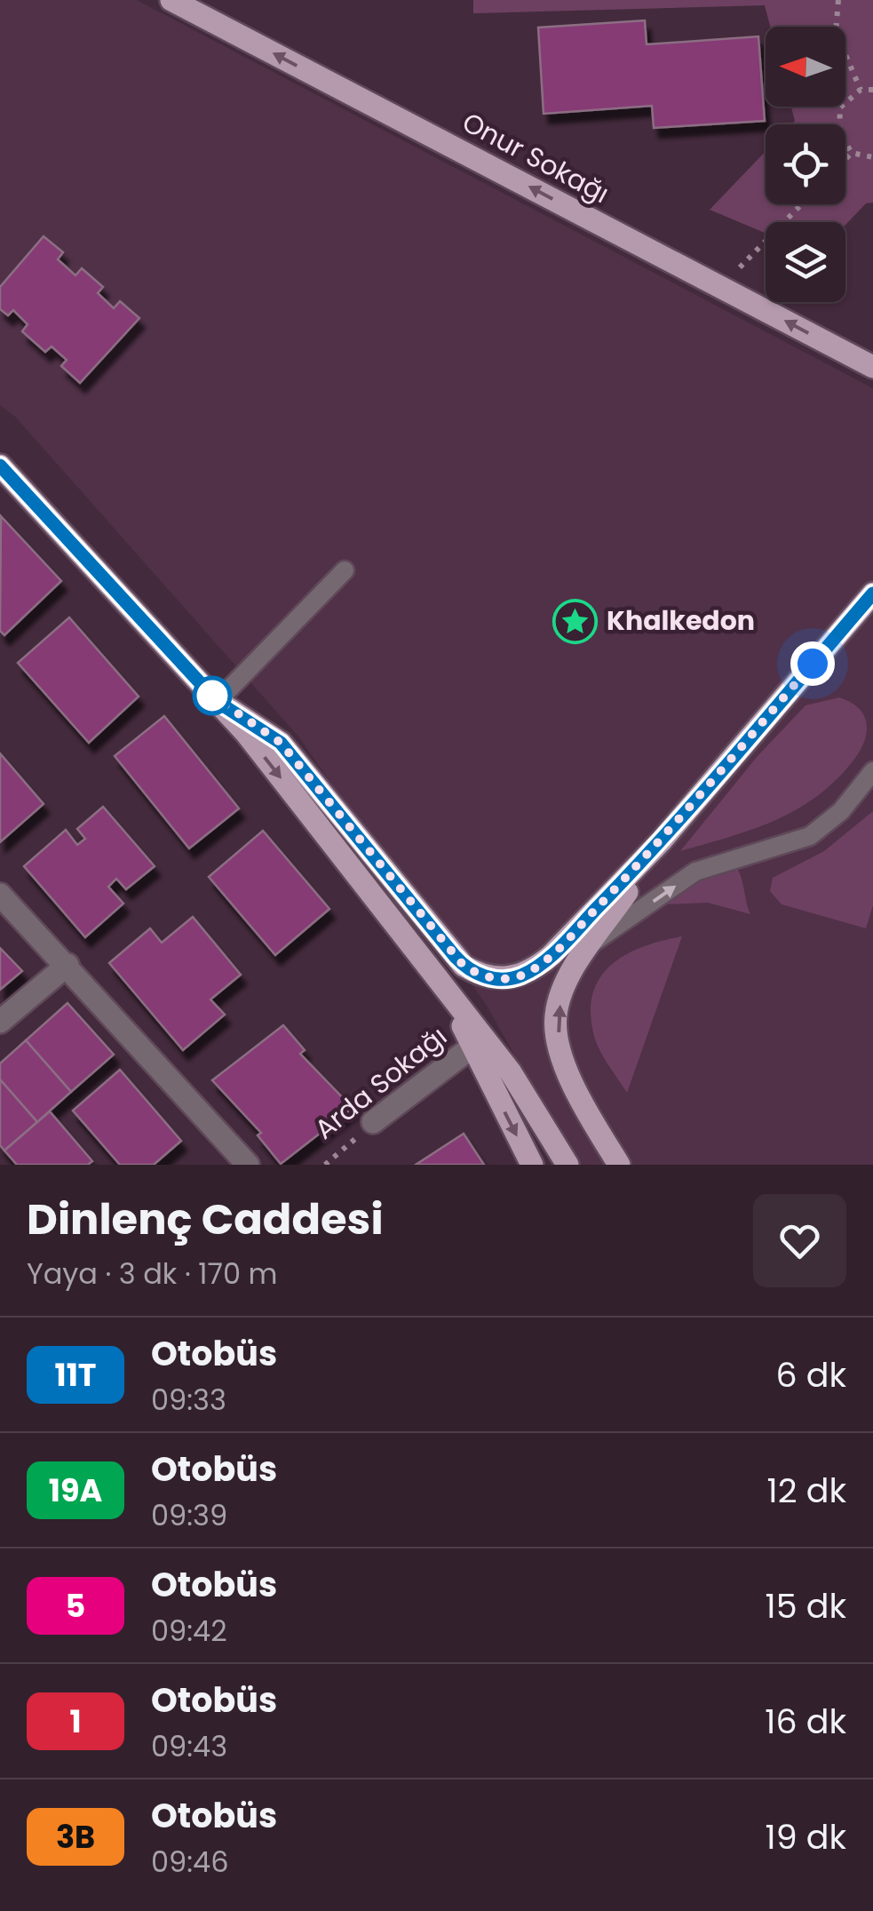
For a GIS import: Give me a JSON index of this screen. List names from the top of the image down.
{
  "streets": {
    "main road": ["Onur Sokağı"],
    "street": ["Arda Sokağı"]
  },
  "one_way": ["Onur Sokağı"],
  "places": {
    "place": ["Khalkedon"]
  },
  "lines": ["bus line 11T"],
  "north": "left",
  "page": {
    "heading": ["Dinlenç Caddesi", "Yaya · 3 dk · 170 m"],
    "list": [
      {
        "mark": "11T",
        "name": "Otobüs",
        "note": "09:33",
        "value": "6 dk"
      },
      {
        "mark": "19A",
        "name": "Otobüs",
        "note": "09:39",
        "value": "12 dk"
      },
      {
        "mark": "5",
        "name": "Otobüs",
        "note": "09:42",
        "value": "15 dk"
      },
      {
        "mark": "1",
        "name": "Otobüs",
        "note": "09:43",
        "value": "16 dk"
      },
      {
        "mark": "3B",
        "name": "Otobüs",
        "note": "09:46",
        "value": "19 dk"
      }
    ]
  }
}
